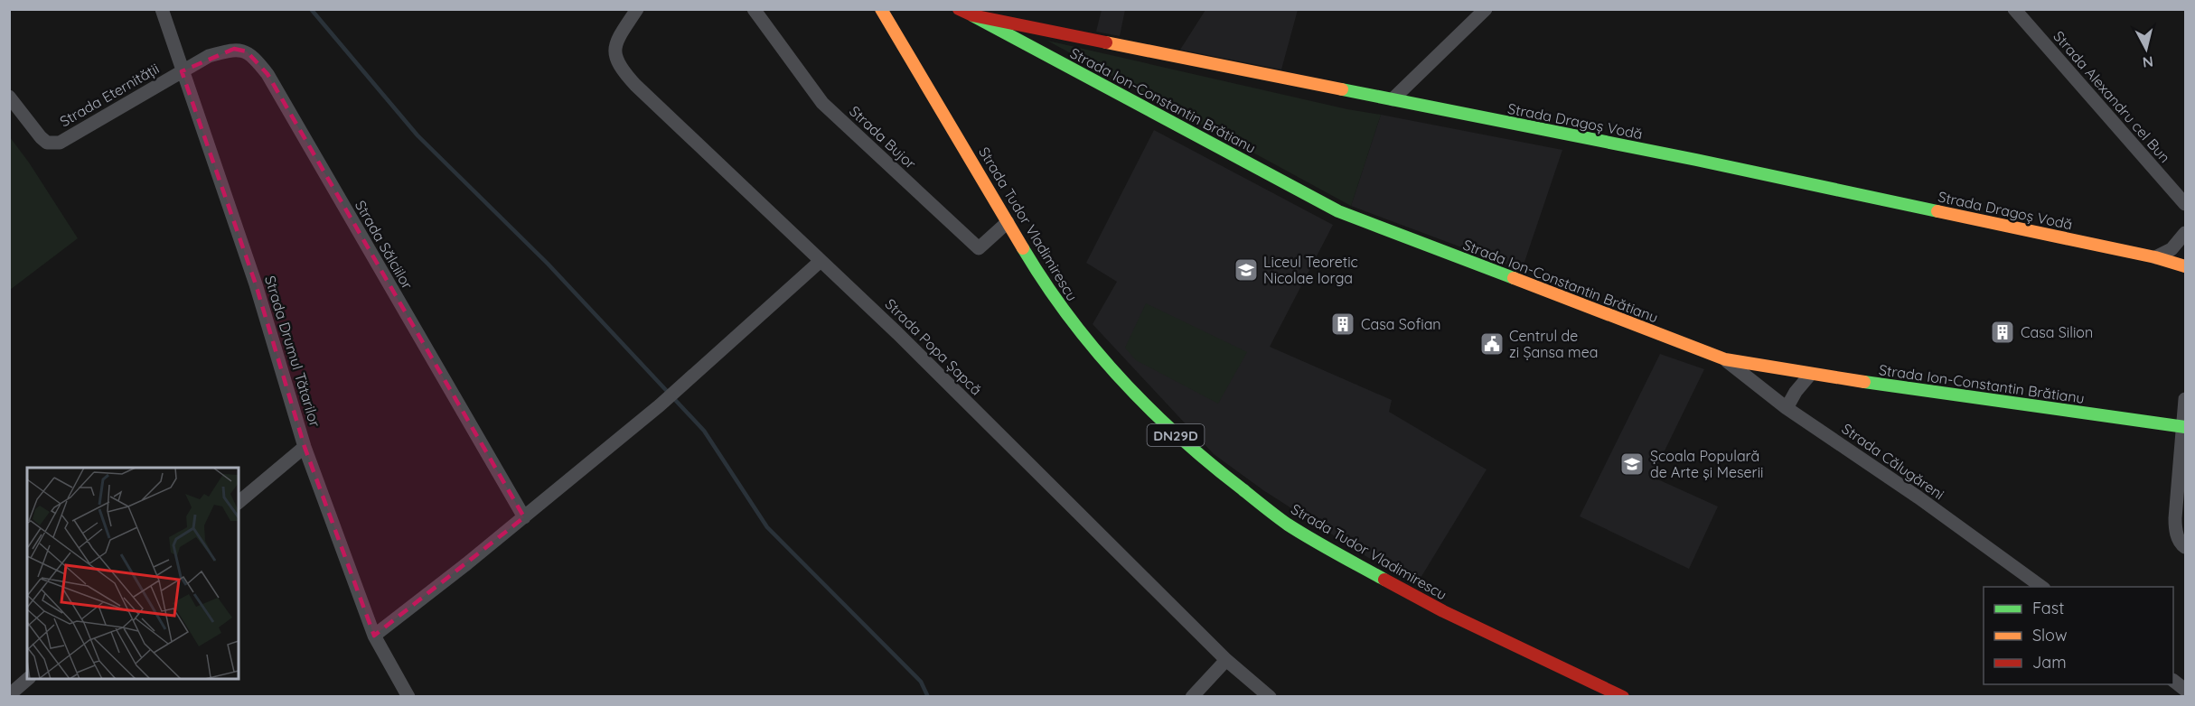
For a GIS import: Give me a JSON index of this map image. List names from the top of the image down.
{
  "streets": {
    "street": [
      "Strada Eternității",
      "Strada Alexandru cel Bun",
      "Strada Ion-Constantin Brătianu",
      "Strada Dragoș Vodă",
      "Strada Bujor",
      "Strada Tudor Vladimirescu",
      "Strada Sălciilor",
      "Strada Popa Șapcă",
      "Strada Drumul Tătarilor",
      "DN29D",
      "Strada Călugăreni"
    ]
  },
  "crossings": [
    ["Strada Eternității", "Strada Sălciilor"],
    ["Strada Eternității", "Strada Drumul Tătarilor"],
    ["Strada Ion-Constantin Brătianu", "Strada Dragoș Vodă"],
    ["Strada Ion-Constantin Brătianu", "Strada Călugăreni"],
    ["Strada Bujor", "Strada Tudor Vladimirescu"],
    ["Strada Sălciilor", "Strada Drumul Tătarilor"]
  ],
  "places": {
    "school or university": ["Liceul Teoretic Nicolae Iorga", "Școala Populară de Arte și Meserii"],
    "building": ["Casa Sofian", "Casa Silion"],
    "public building": ["Centrul de zi Șansa mea"]
  },
  "legend": ["Fast", "Slow", "Jam"],
  "north": "bottom"
}
